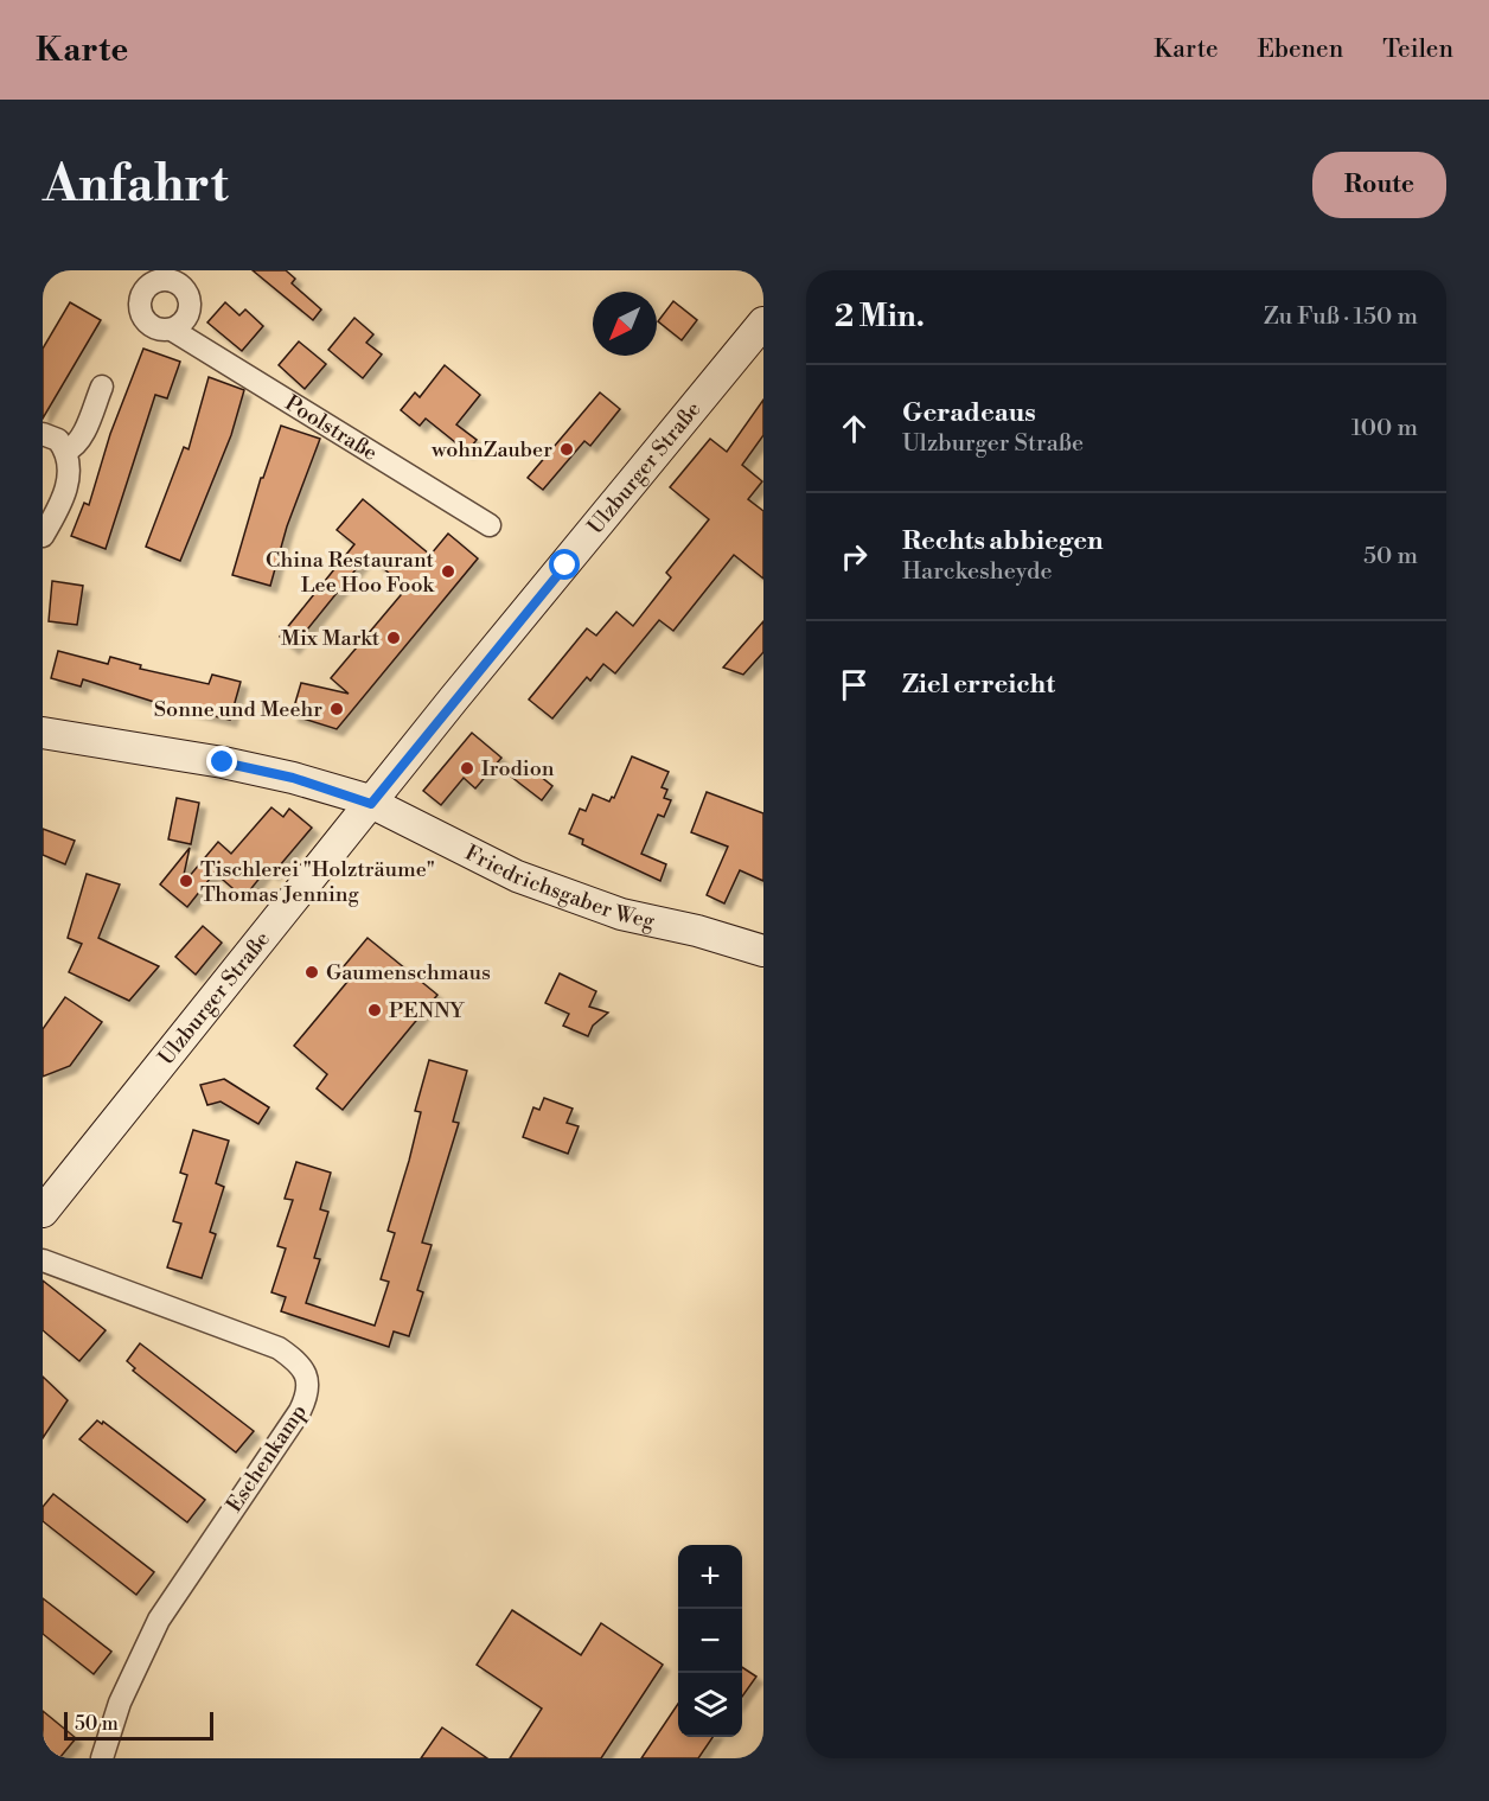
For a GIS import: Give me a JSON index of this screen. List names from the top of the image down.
{
  "streets": {
    "main road": ["Ulzburger Straße", "Friedrichsgaber Weg"],
    "street": ["Poolstraße", "Eschenkamp"]
  },
  "crossings": [
    ["Ulzburger Straße", "Friedrichsgaber Weg"]
  ],
  "places": [
    "wohnZauber",
    "China Restaurant Lee Hoo Fook",
    "Mix Markt",
    "Sonne und Meehr",
    "Irodion",
    "Tischlerei \"Holzträume\" Thomas Jenning",
    "Gaumenschmaus",
    "PENNY"
  ],
  "scale_bar": "50 m",
  "north": "bottom left",
  "page": {
    "header": "Karte",
    "nav": ["Karte", "Ebenen", "Teilen"],
    "buttons": "Route",
    "title": "Anfahrt",
    "heading": ["2 Min.", "Zu Fuß · 150 m"],
    "list": [
      ["Geradeaus", "Ulzburger Straße", "100 m"],
      ["Rechts abbiegen", "Harckesheyde", "50 m"],
      "Ziel erreicht"
    ],
    "map_buttons": ["+", "−"],
    "scale": "50 m"
  }
}
